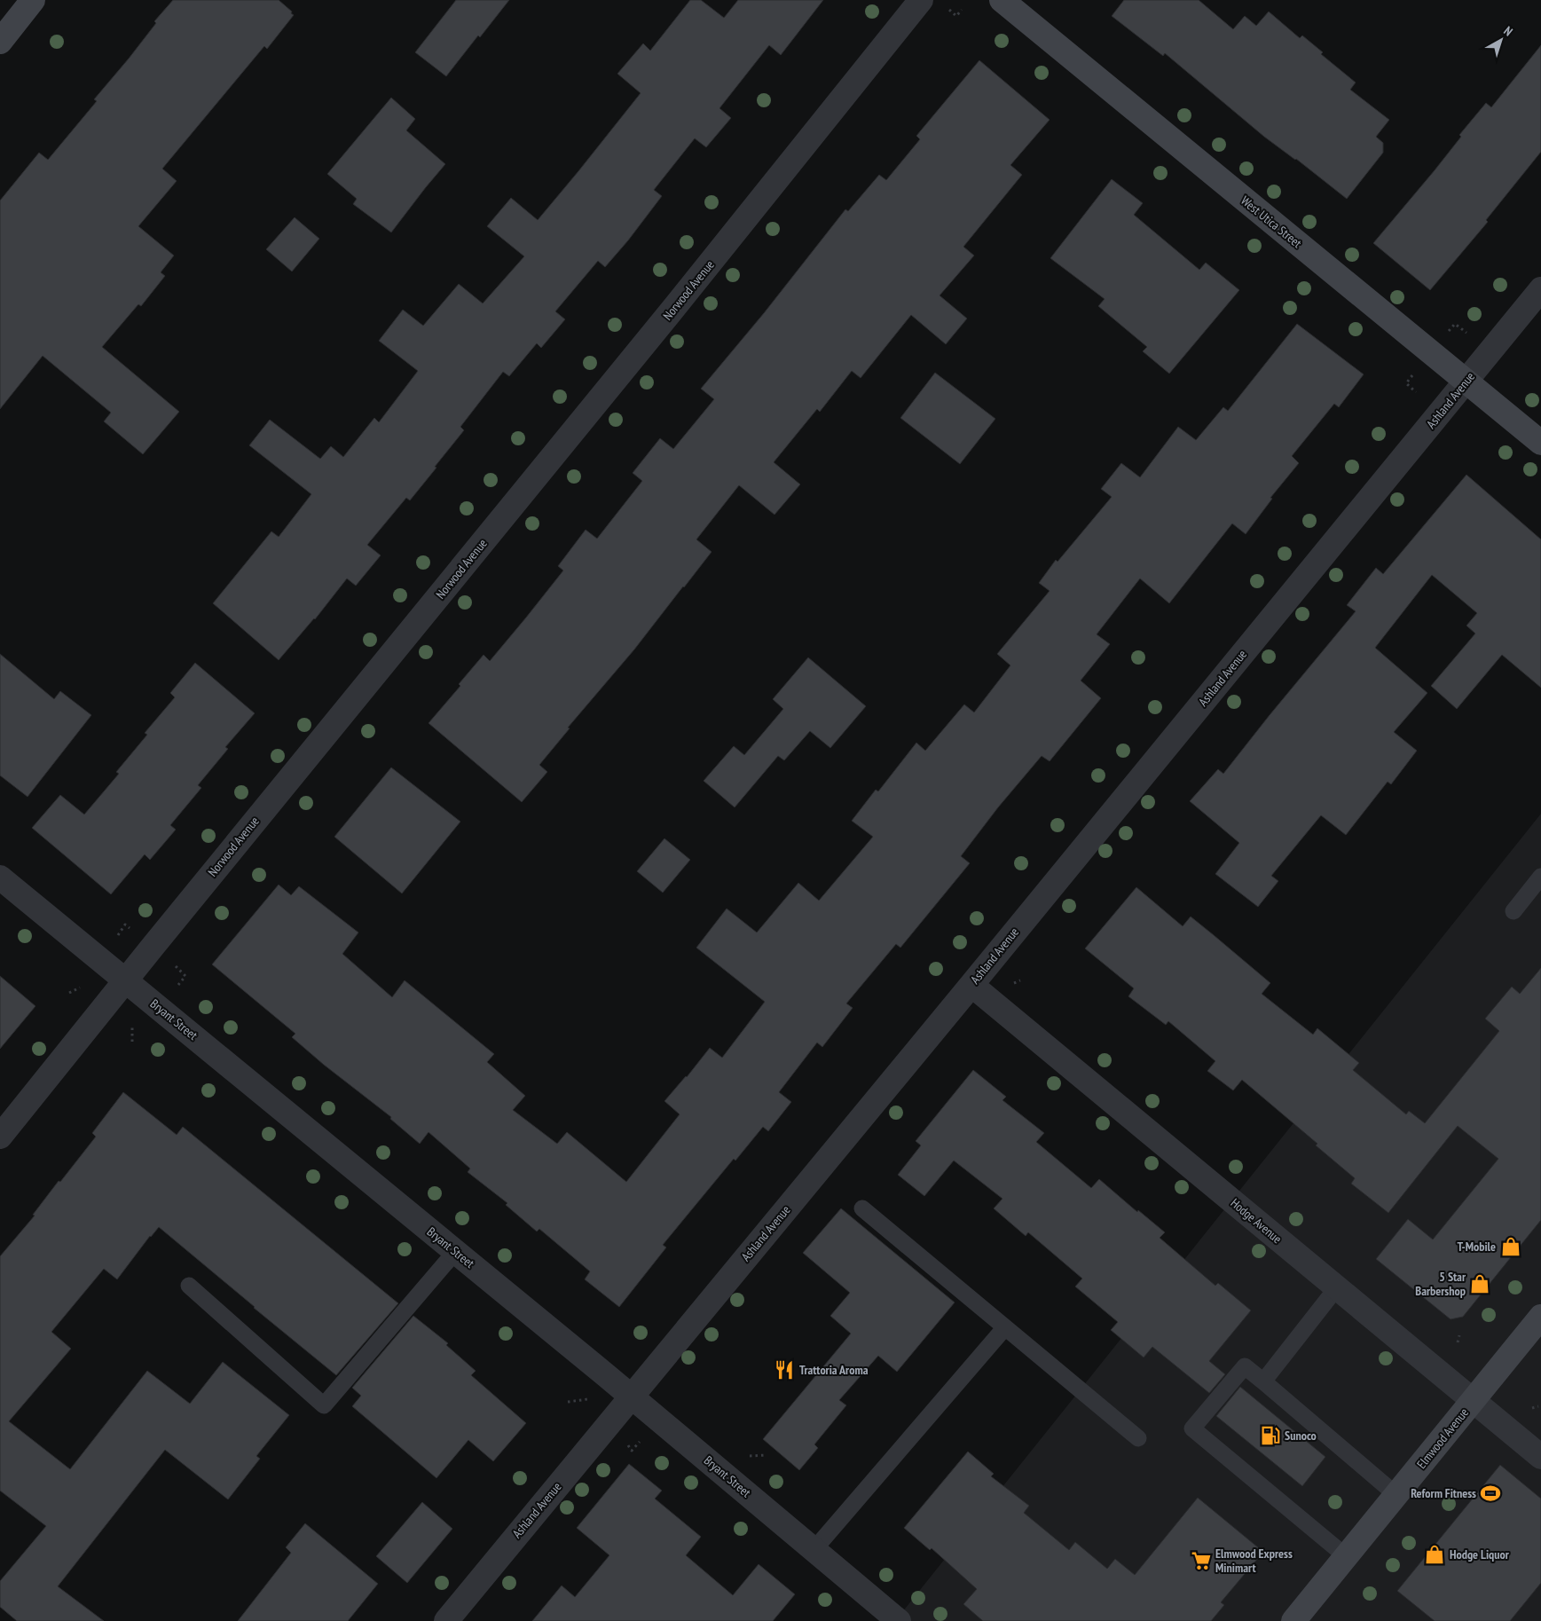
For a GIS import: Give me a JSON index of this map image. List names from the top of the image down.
{
  "streets": {
    "street": [
      "West Utica Street",
      "Norwood Avenue",
      "Ashland Avenue",
      "Bryant Street",
      "Hodge Avenue",
      "Elmwood Avenue"
    ]
  },
  "crossings": [
    ["West Utica Street", "Ashland Avenue"],
    ["Norwood Avenue", "Bryant Street"],
    ["Ashland Avenue", "Bryant Street"],
    ["Ashland Avenue", "Hodge Avenue"],
    ["Hodge Avenue", "Elmwood Avenue"]
  ],
  "places": {
    "shop": ["T-Mobile", "5 Star Barbershop", "Hodge Liquor"],
    "restaurant": ["Trattoria Aroma"],
    "fuel station": ["Sunoco"],
    "sports": ["Reform Fitness"],
    "supermarket": ["Elmwood Express Minimart"]
  },
  "north": "top right"
}
